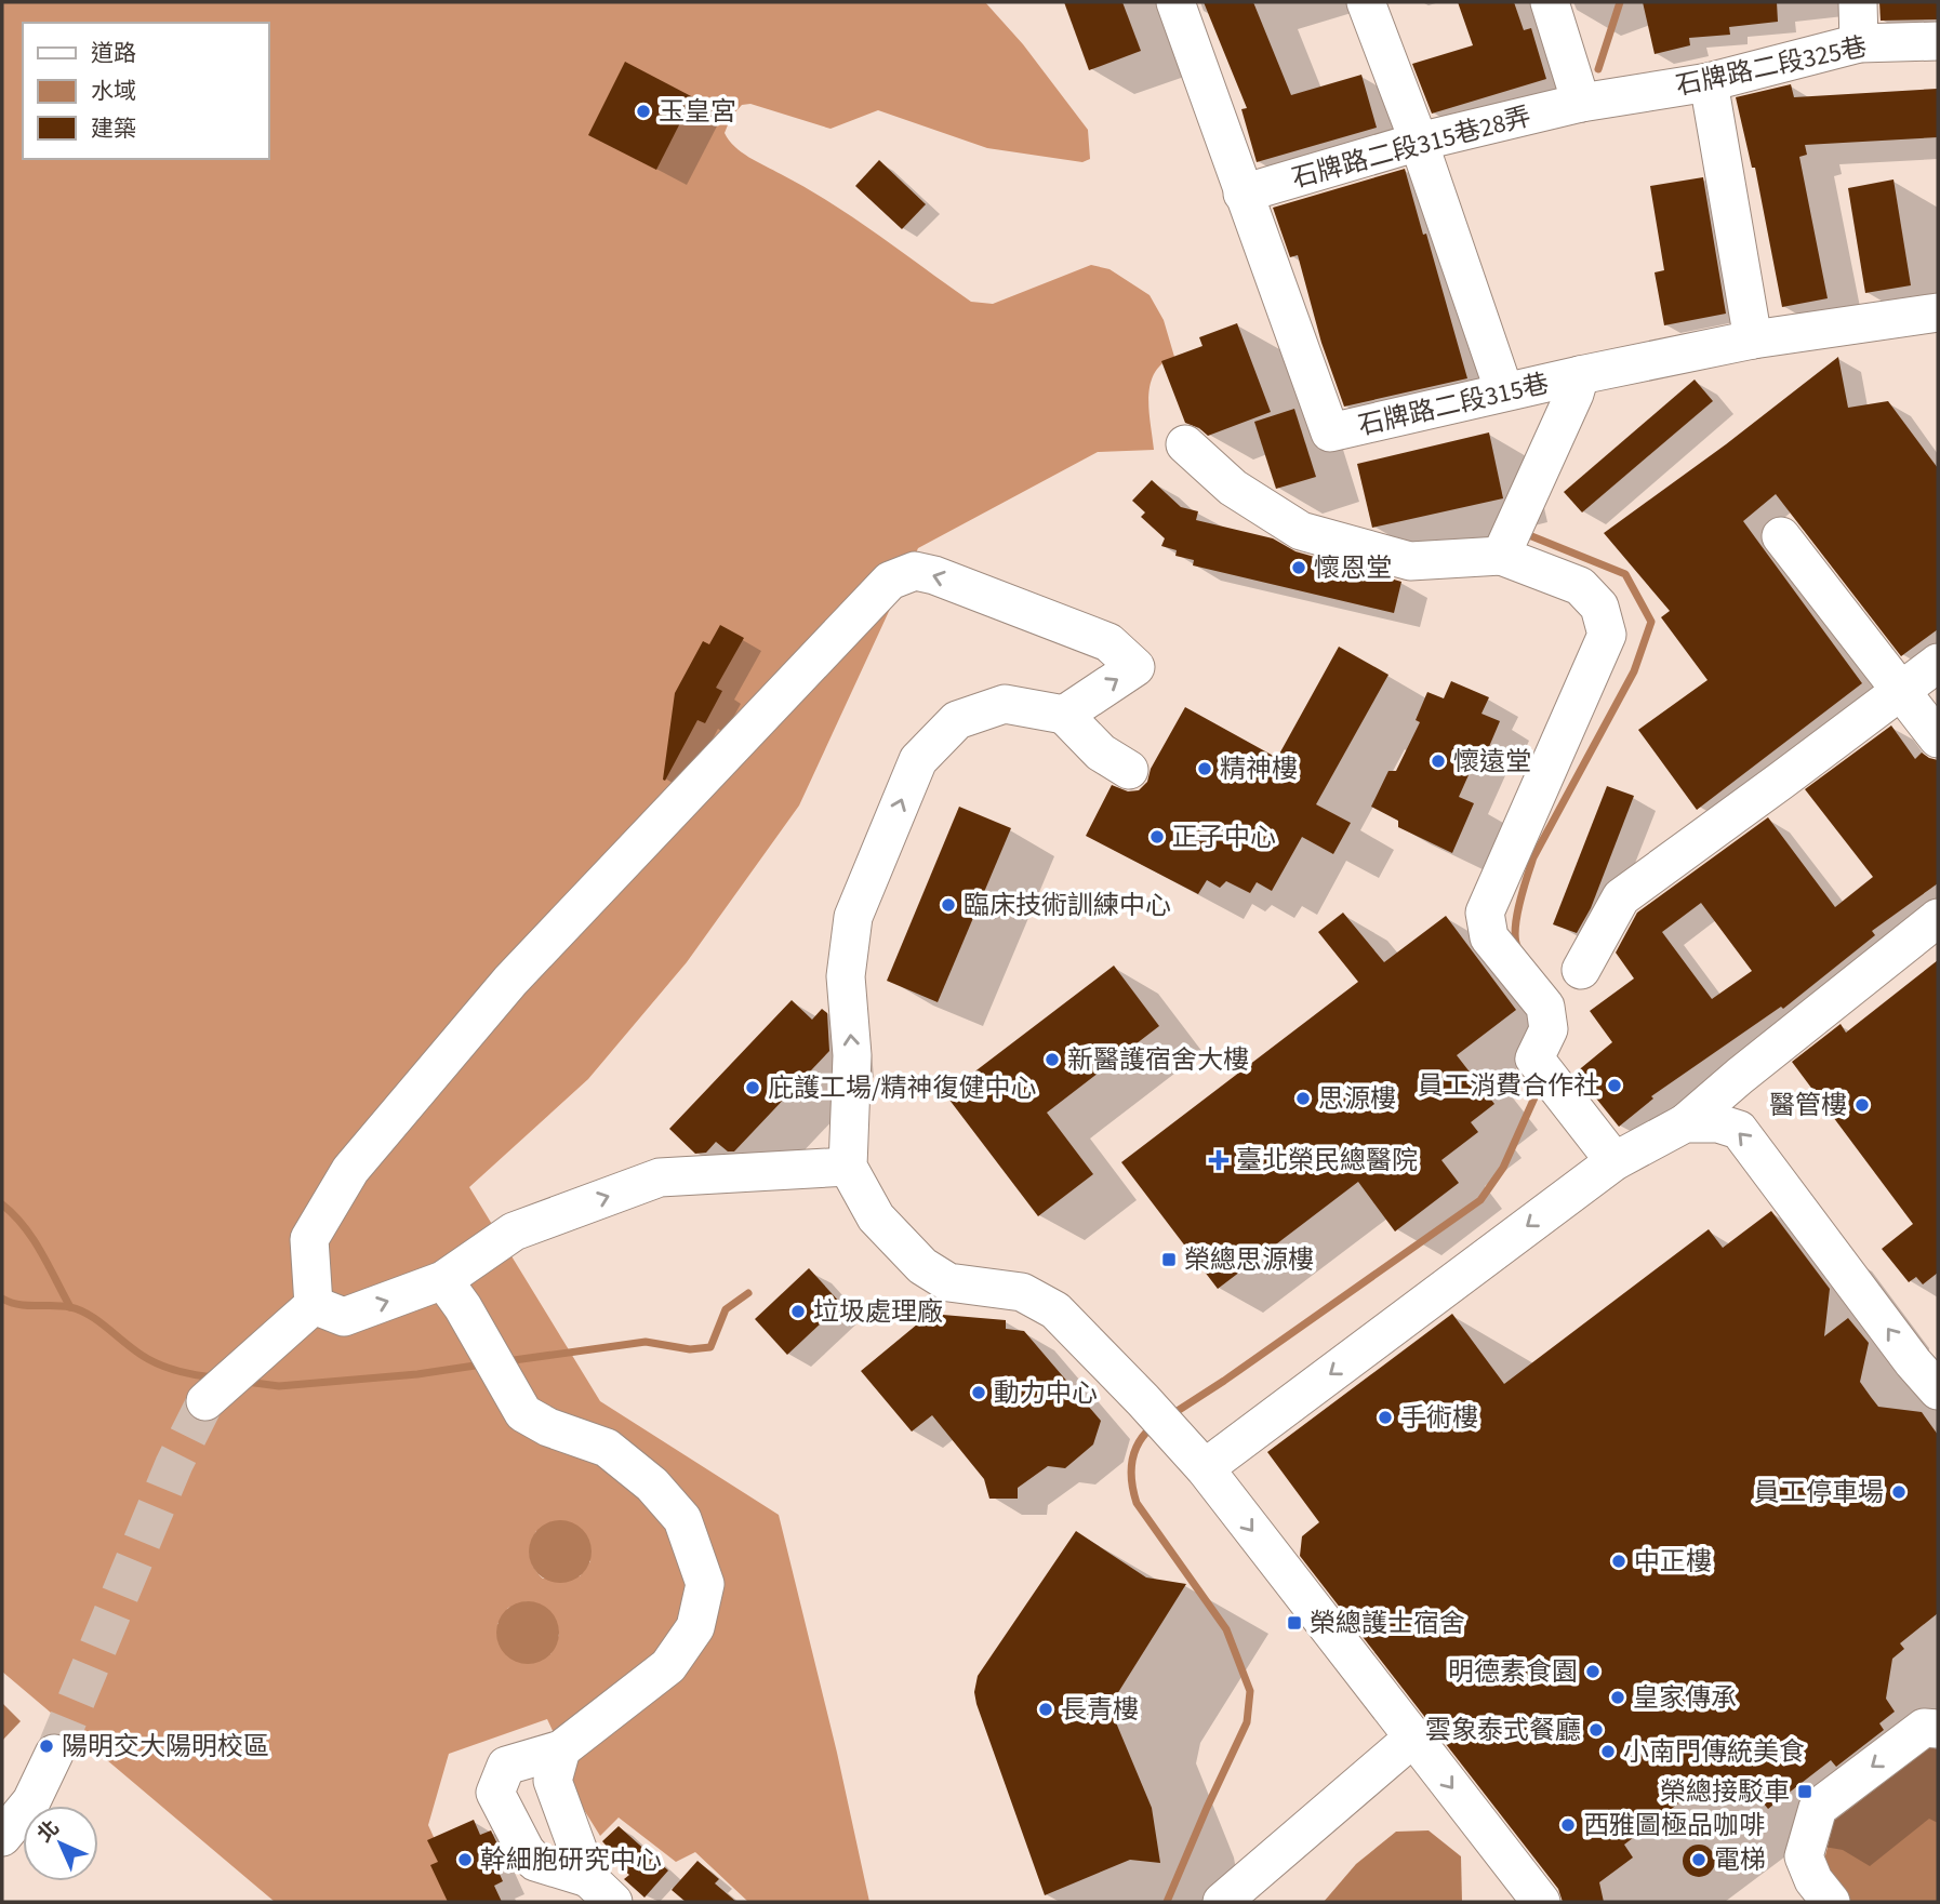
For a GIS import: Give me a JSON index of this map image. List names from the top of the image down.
{
  "streets": {
    "street": ["石牌路二段325巷", "石牌路二段315巷28弄", "石牌路二段315巷"]
  },
  "crossings": [
    ["石牌路二段325巷", "石牌路二段315巷28弄"],
    ["石牌路二段315巷28弄", "石牌路二段315巷"]
  ],
  "places": {
    "other": [
      "玉皇宮",
      "懷恩堂",
      "懷遠堂",
      "精神樓",
      "正子中心",
      "臨床技術訓練中心",
      "新醫護宿舍大樓",
      "員工消費合作社",
      "庇護工場/精神復健中心",
      "思源樓",
      "醫管樓",
      "垃圾處理廠",
      "動力中心",
      "手術樓",
      "員工停車場",
      "中正樓",
      "明德素食園",
      "皇家傳承",
      "長青樓",
      "雲象泰式餐廳",
      "陽明交大陽明校區",
      "小南門傳統美食",
      "西雅圖極品咖啡",
      "幹細胞研究中心",
      "電梯"
    ],
    "health": ["臺北榮民總醫院"],
    "transit": ["榮總思源樓", "榮總護士宿舍", "榮總接駁車"]
  },
  "legend": ["道路", "水域", "建築"],
  "north": "top left"
}
